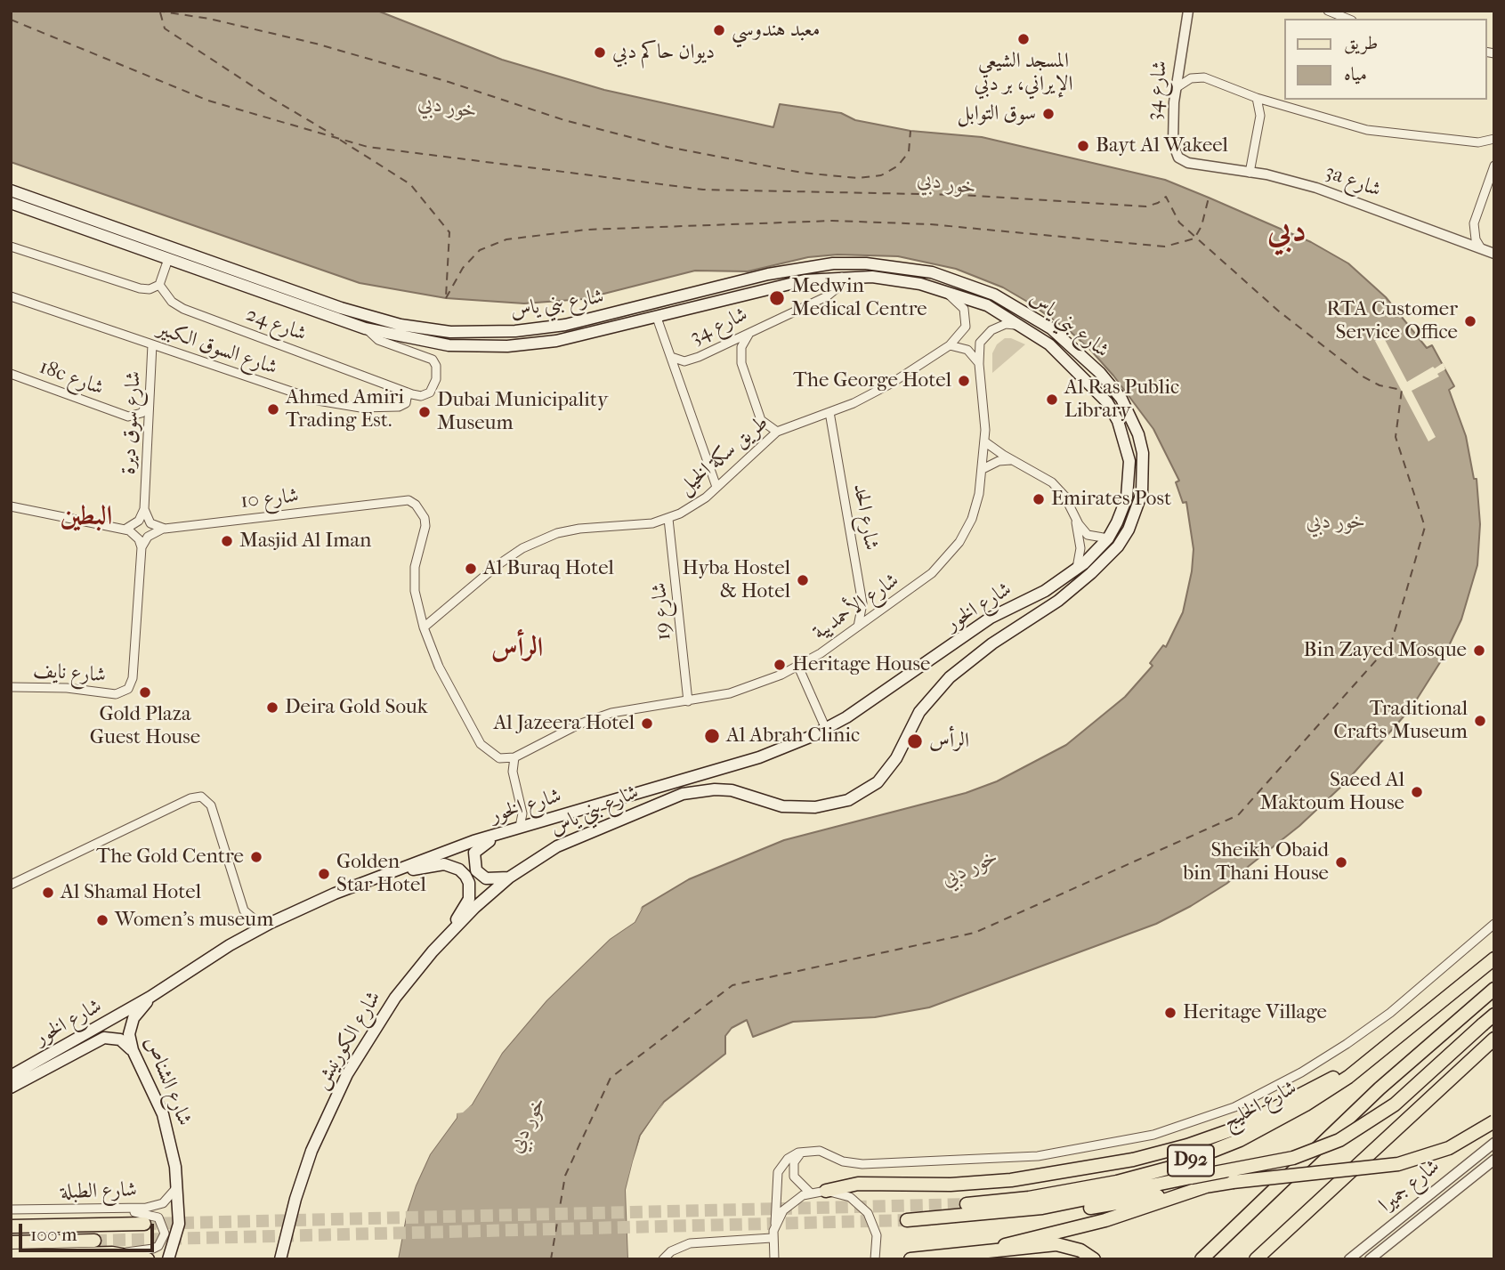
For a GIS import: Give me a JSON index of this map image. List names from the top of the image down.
{
  "streets": {
    "main road": [
      "شارع بني ياس",
      "شارع الخور",
      "شارع الكورنيش",
      "شارع الشناص",
      "شارع الخليج",
      "D92"
    ],
    "street": [
      "شارع 34",
      "3a شارع",
      "شارع 24",
      "شارع السوق الكبير",
      "18c شارع",
      "شارع سوق ديرة",
      "طريق سكة الخيل",
      "شارع 10",
      "شارع الحد",
      "شارع الأحمديية",
      "شارع 19",
      "شارع نايف",
      "شارع جميرا",
      "شارع الطبلة"
    ]
  },
  "crossings": [
    ["شارع 34", "3a شارع"],
    ["شارع 34", "شارع بني ياس"],
    ["شارع بني ياس", "طريق سكة الخيل"],
    ["شارع بني ياس", "شارع الأحمديية"],
    ["شارع بني ياس", "شارع الخور"],
    ["شارع بني ياس", "شارع الكورنيش"],
    ["شارع 24", "شارع السوق الكبير"],
    ["شارع السوق الكبير", "شارع سوق ديرة"],
    ["18c شارع", "شارع سوق ديرة"],
    ["طريق سكة الخيل", "شارع 10"],
    ["طريق سكة الخيل", "شارع الحد"],
    ["طريق سكة الخيل", "شارع 19"],
    ["شارع الحد", "شارع الأحمديية"],
    ["شارع الأحمديية", "شارع 19"],
    ["شارع الخور", "شارع الشناص"],
    ["شارع الشناص", "شارع الطبلة"]
  ],
  "districts": ["دبي", "البطين", "الرأس"],
  "water": ["خور دبي"],
  "places": [
    "معبد هندوسي",
    "المسجد الشيعي الإيراني، بر دبي",
    "ديوان حاكم دبي",
    "سوق التوابل",
    "Bayt Al Wakeel",
    "Medwin Medical Centre",
    "RTA Customer Service Office",
    "The George Hotel",
    "Al Ras Public Library",
    "Ahmed Amiri Trading Est.",
    "Dubai Municipality Museum",
    "Emirates Post",
    "Masjid Al Iman",
    "Al Buraq Hotel",
    "Hyba Hostel & Hotel",
    "Bin Zayed Mosque",
    "Heritage House",
    "Gold Plaza Guest House",
    "Deira Gold Souk",
    "Traditional Crafts Museum",
    "Al Jazeera Hotel",
    "Al Abrah Clinic",
    "الرأس",
    "Saeed Al Maktoum House",
    "The Gold Centre",
    "Sheikh Obaid bin Thani House",
    "Golden Star Hotel",
    "Al Shamal Hotel",
    "Women's museum",
    "Heritage Village"
  ],
  "legend": ["طريق", "مياه"],
  "scale_bar": "100 m"
}
